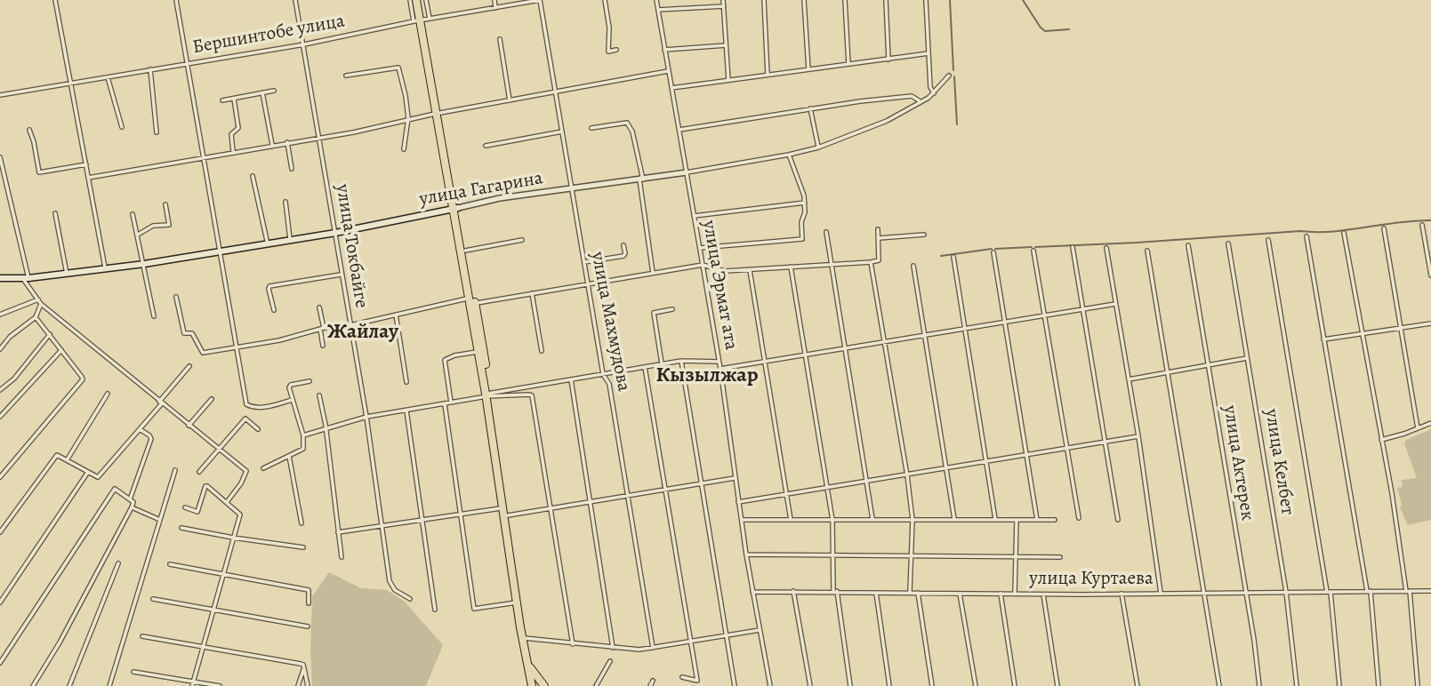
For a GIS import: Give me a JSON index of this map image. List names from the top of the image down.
{
  "streets": {
    "main road": ["улица Гагарина"],
    "street": [
      "Бершинтобе улица",
      "улица Токбайге",
      "улица Эрмат ата",
      "улица Махмудова",
      "улица Келбет",
      "улица Актерек",
      "улица Куртаева"
    ]
  },
  "crossings": [
    ["Бершинтобе улица", "улица Токбайге"],
    ["Бершинтобе улица", "улица Махмудова"],
    ["улица Гагарина", "улица Токбайге"],
    ["улица Гагарина", "улица Эрмат ата"],
    ["улица Гагарина", "улица Махмудова"],
    ["улица Эрмат ата", "улица Куртаева"],
    ["улица Келбет", "улица Куртаева"],
    ["улица Актерек", "улица Куртаева"]
  ],
  "districts": ["Жайлау", "Кызылжар"]
}
